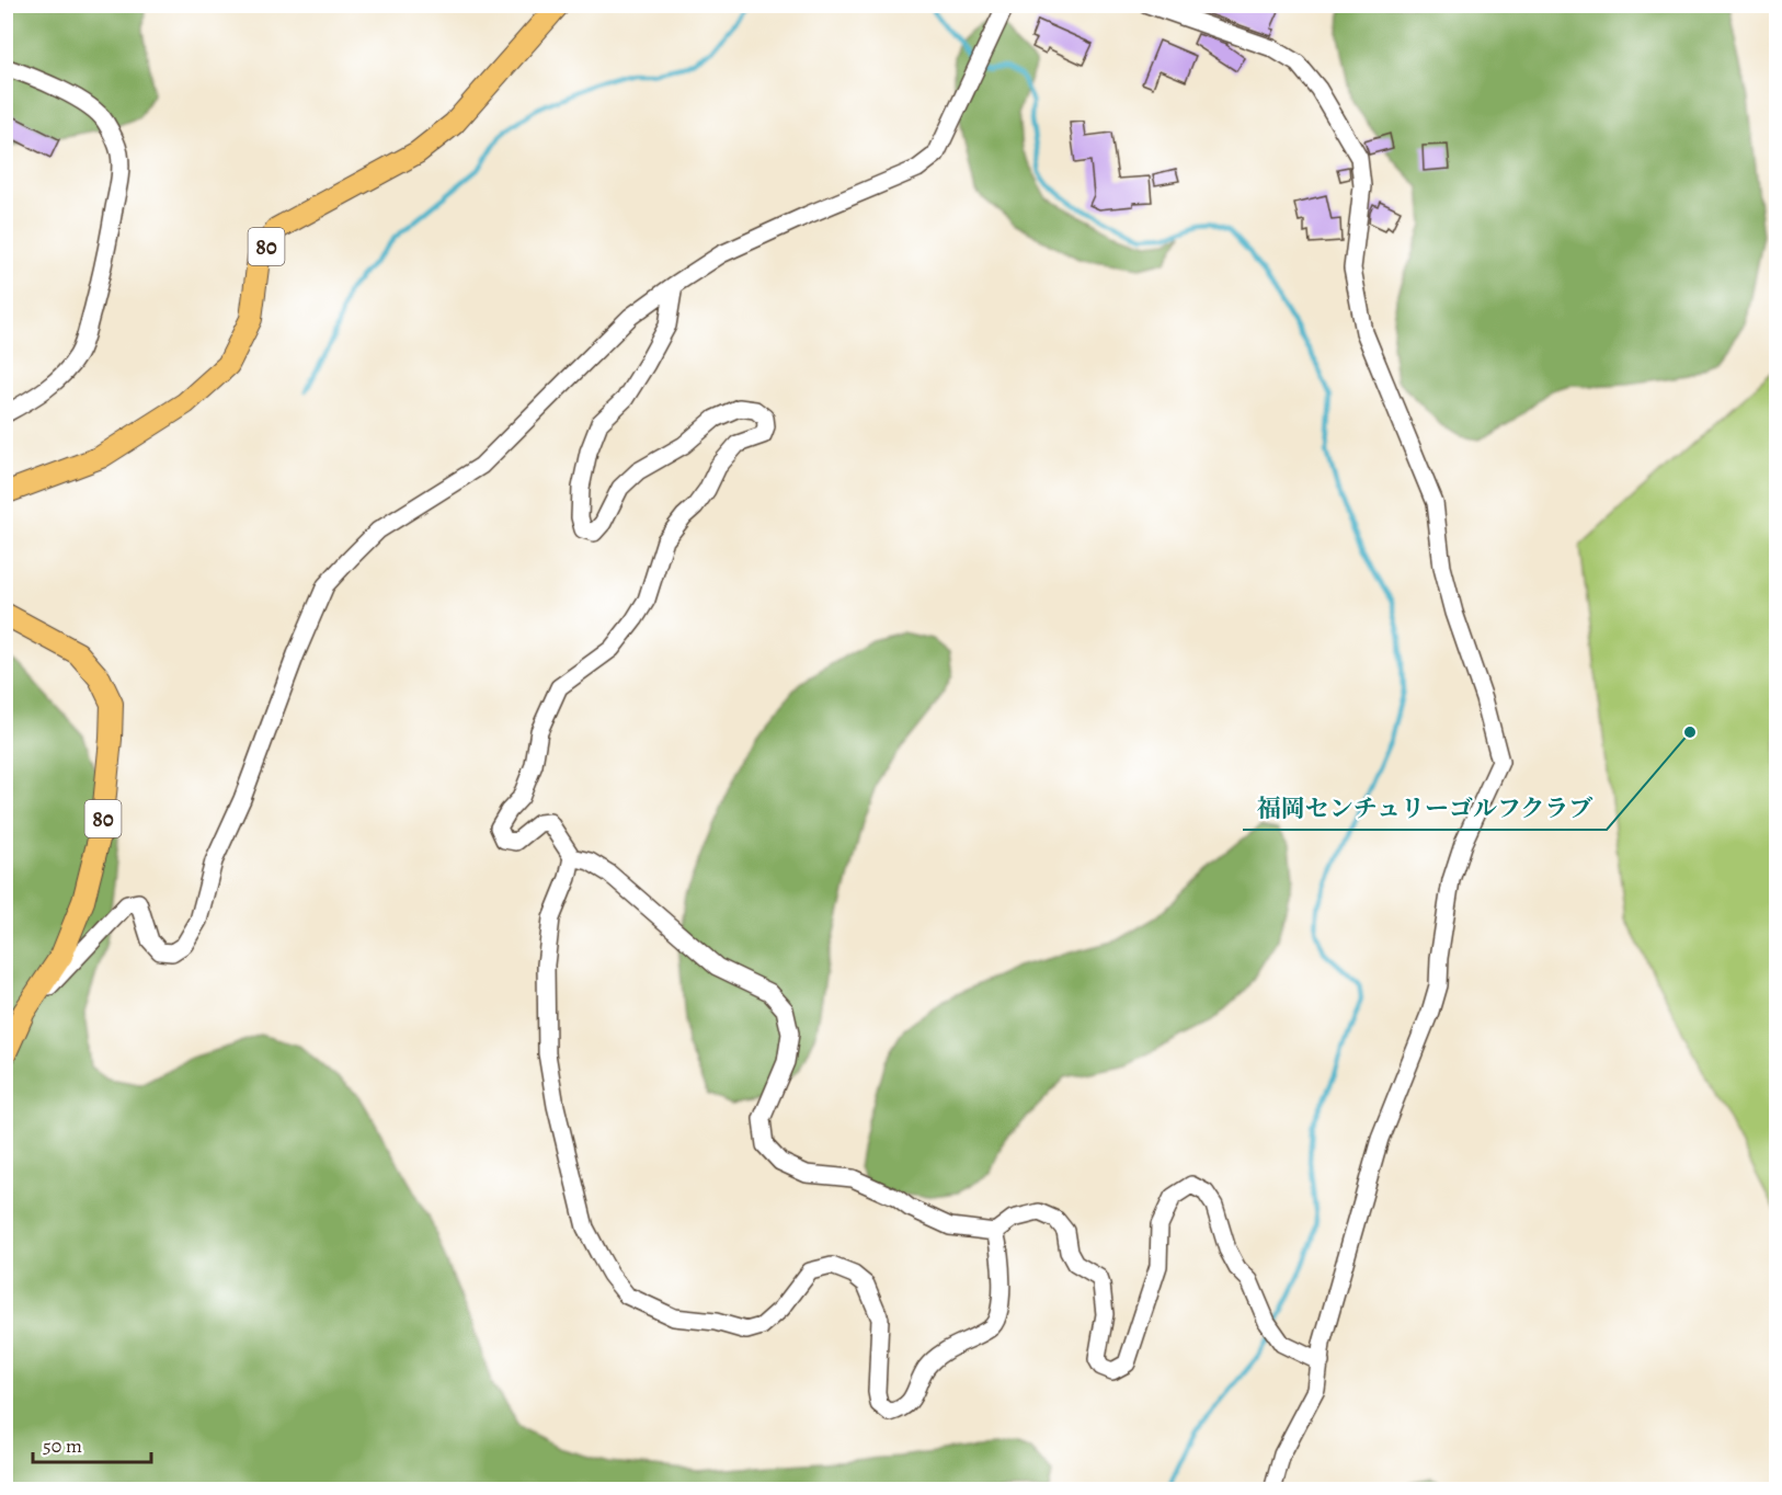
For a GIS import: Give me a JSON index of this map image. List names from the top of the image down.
{
  "streets": {
    "main road": ["80"]
  },
  "places": ["福岡センチュリーゴルフクラブ"],
  "scale_bar": "50 m"
}
